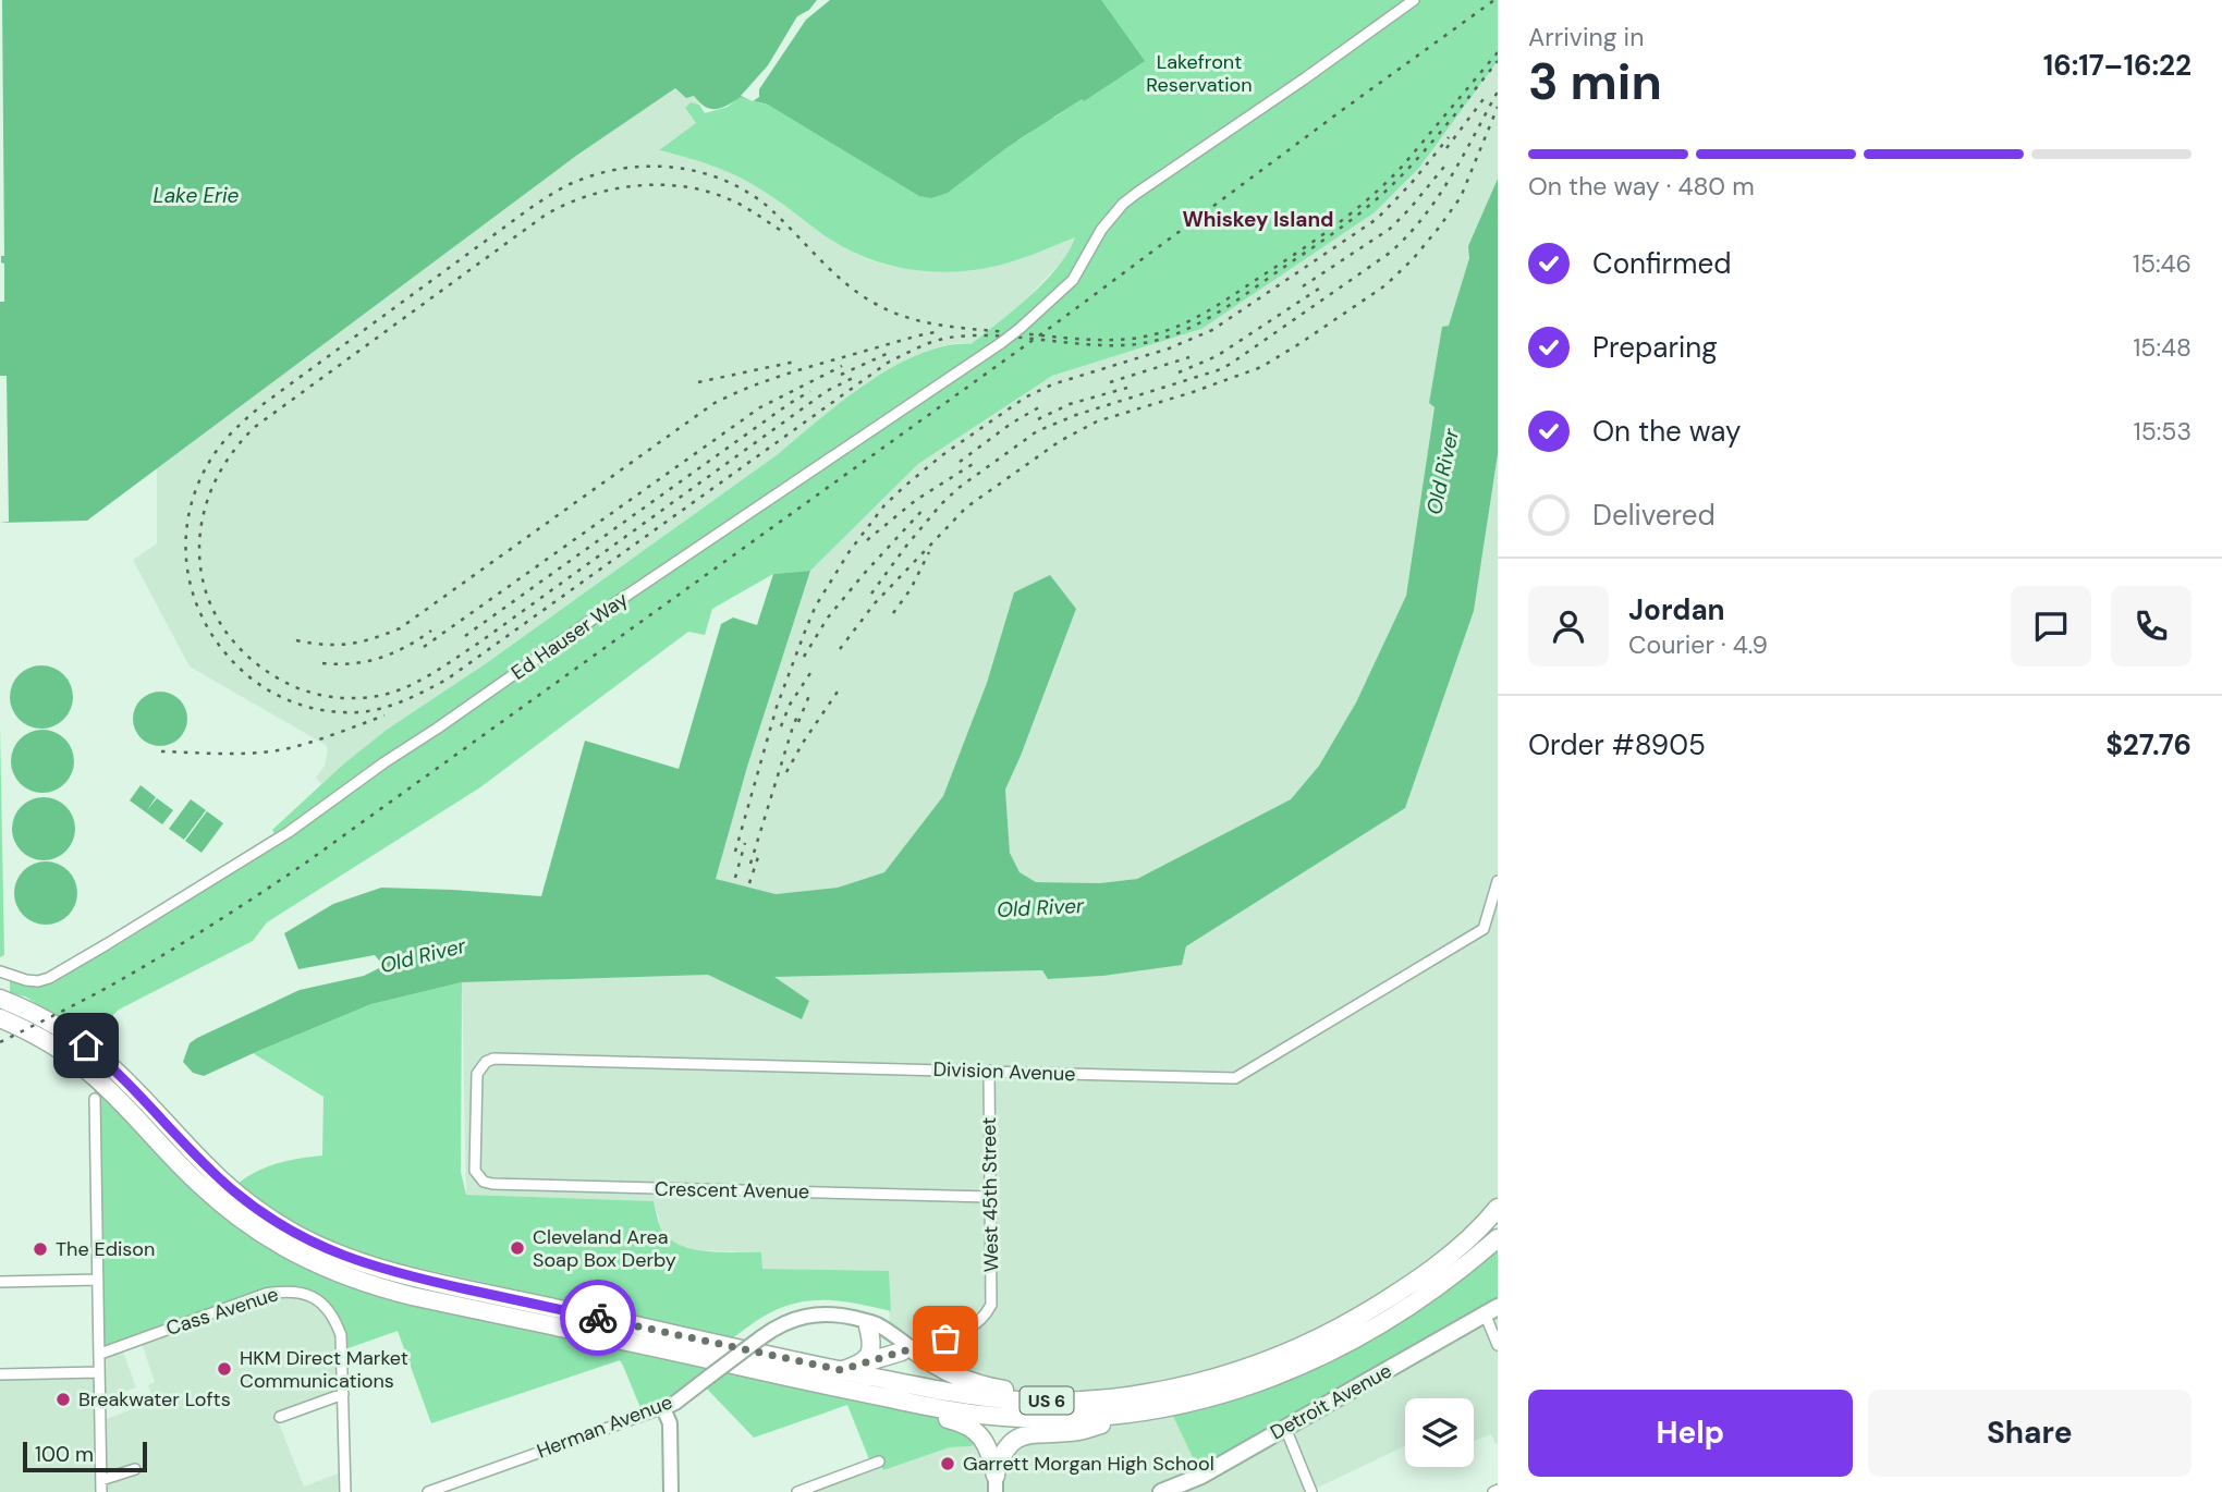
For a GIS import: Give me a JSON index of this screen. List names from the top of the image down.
{
  "streets": {
    "highway": ["US 6"],
    "main road": ["Detroit Avenue"],
    "street": [
      "Ed Hauser Way",
      "Division Avenue",
      "Crescent Avenue",
      "West 45th Street",
      "Cass Avenue",
      "Herman Avenue"
    ]
  },
  "crossings": [
    ["Division Avenue", "Crescent Avenue"],
    ["Division Avenue", "West 45th Street"],
    ["Crescent Avenue", "West 45th Street"],
    ["West 45th Street", "Herman Avenue"]
  ],
  "districts": ["Whiskey Island"],
  "water": ["Lake Erie", "Old River"],
  "parks": ["Lakefront Reservation"],
  "places": [
    "Cleveland Area Soap Box Derby",
    "The Edison",
    "HKM Direct Market Communications",
    "Breakwater Lofts",
    "Garrett Morgan High School"
  ],
  "scale_bar": "100 m",
  "page": {
    "heading": ["3 min", "Arriving in", "16:17–16:22"],
    "panel": [
      "Jordan",
      "Courier · 4.9",
      "Order #8905",
      "$27.76"
    ],
    "bar": "On the way · 480 m",
    "list": [
      ["Confirmed", "15:46"],
      ["Preparing", "15:48"],
      ["On the way", "15:53"],
      "Delivered"
    ],
    "buttons": ["Help", "Share"],
    "scale": "100 m"
  }
}
